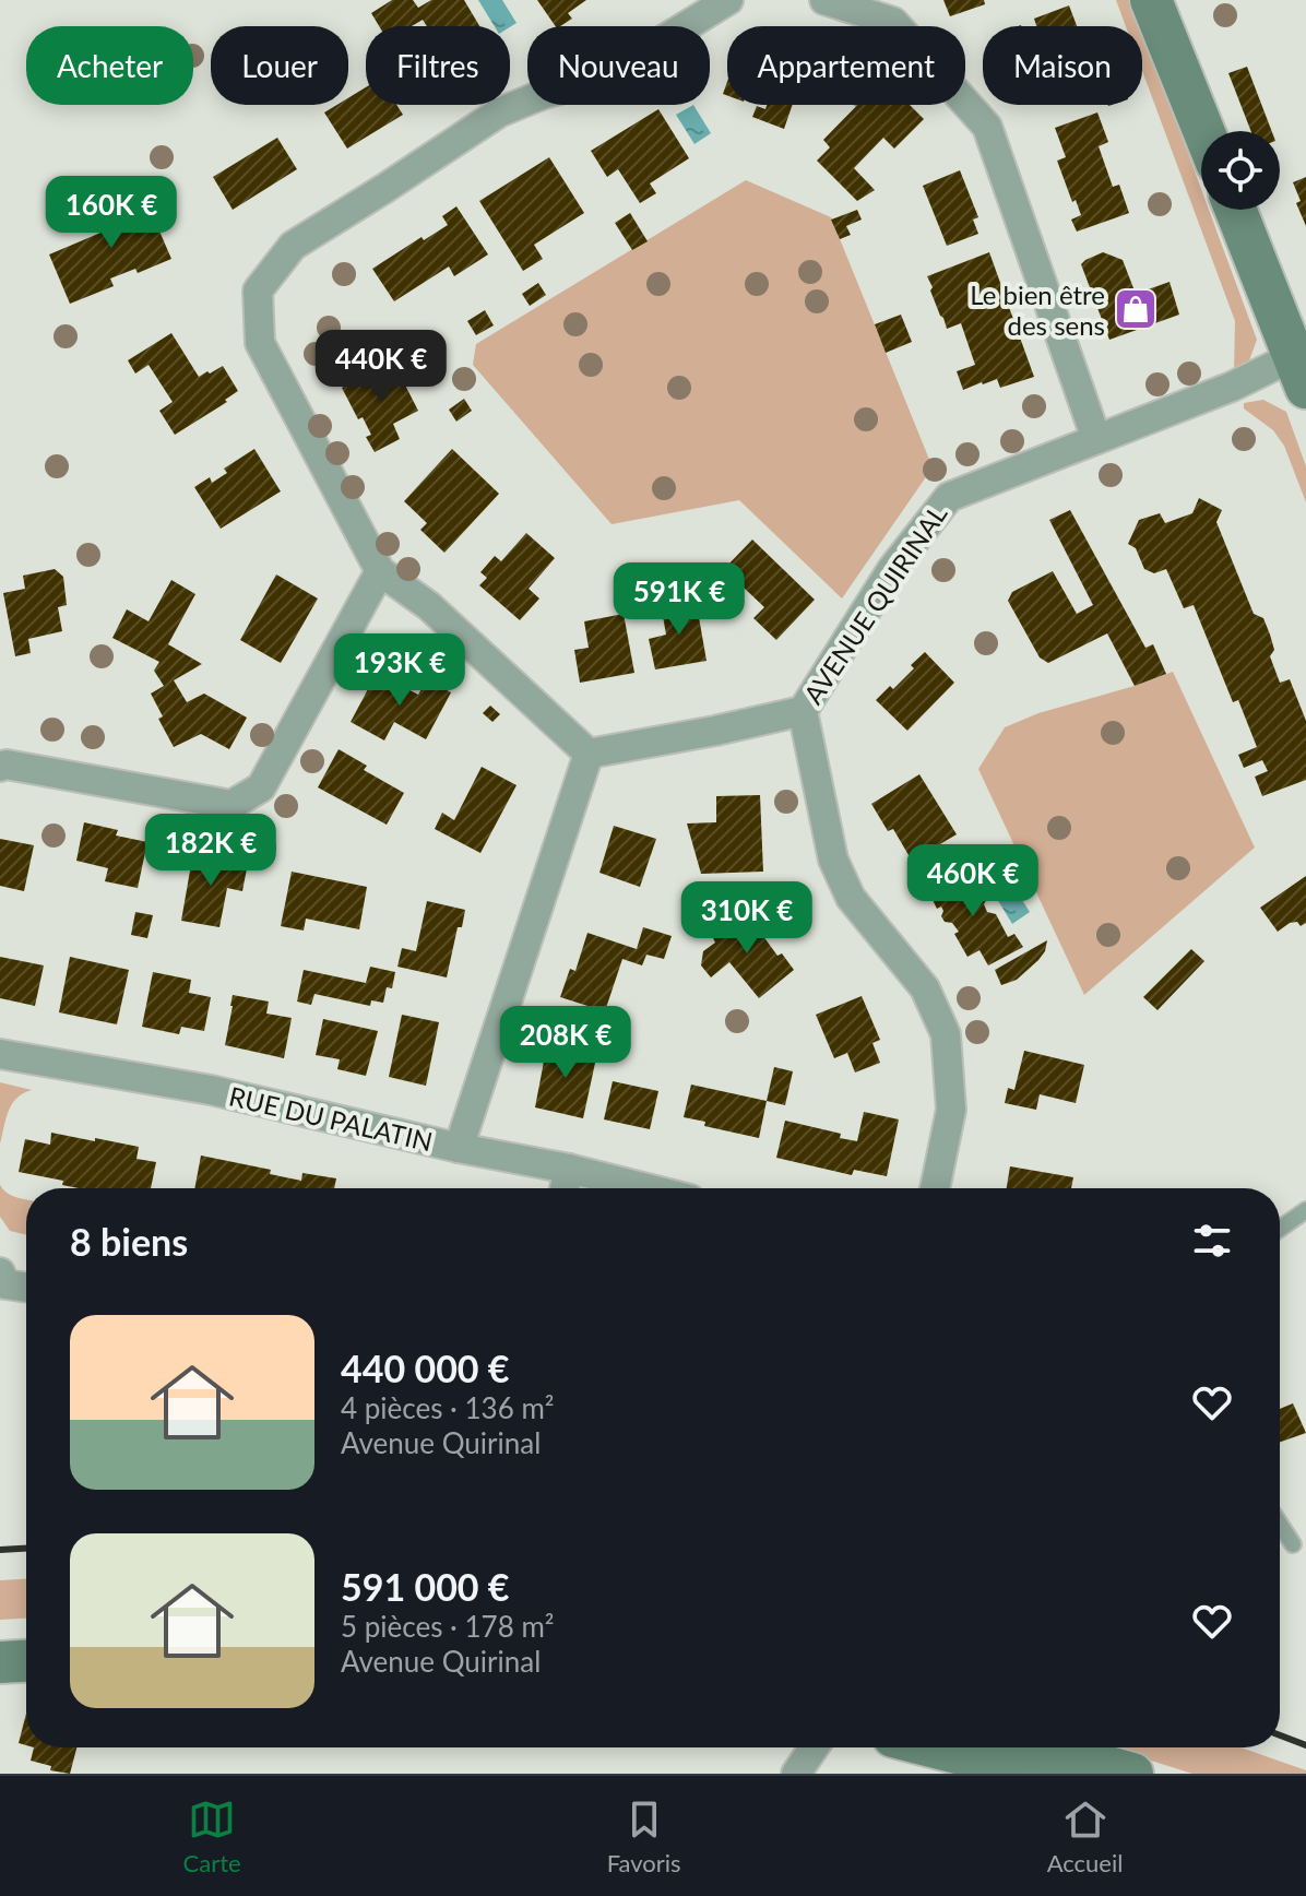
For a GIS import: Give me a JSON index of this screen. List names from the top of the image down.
{
  "streets": {
    "street": ["AVENUE QUIRINAL", "RUE DU PALATIN"]
  },
  "crossings": [
    ["AVENUE QUIRINAL", "RUE DU PALATIN"]
  ],
  "places": {
    "shop": ["Le bien être des sens"]
  },
  "page": {
    "chip": [
      "Acheter",
      "Louer",
      "Filtres",
      "Nouveau",
      "Appartement",
      "Maison"
    ],
    "price": [
      "160K €",
      "440K €",
      "591K €",
      "193K €",
      "182K €",
      "460K €",
      "310K €",
      "208K €"
    ],
    "heading": "8 biens",
    "list": [
      {
        "name": "440 000 €",
        "note": "4 pièces · 136 m² · Avenue Quirinal"
      },
      {
        "name": "591 000 €",
        "note": "5 pièces · 178 m² · Avenue Quirinal"
      }
    ],
    "tabs": ["Carte", "Favoris", "Accueil"]
  }
}
